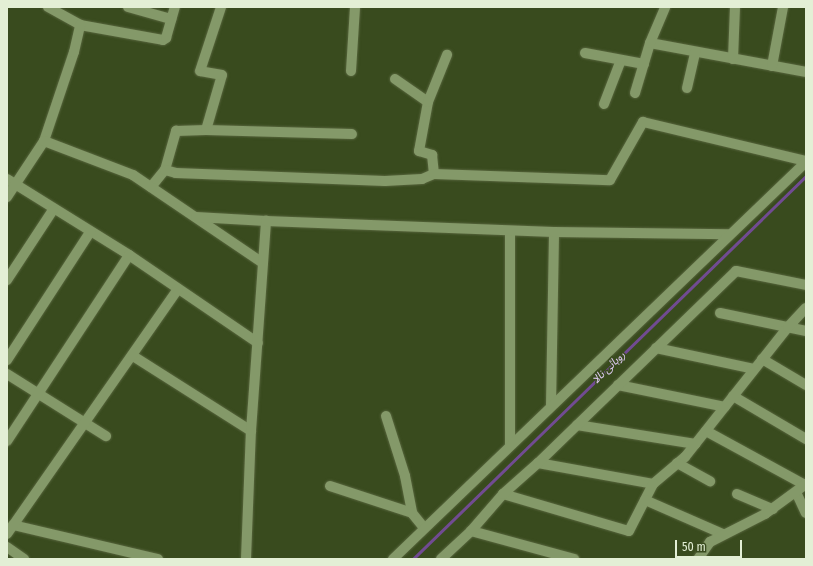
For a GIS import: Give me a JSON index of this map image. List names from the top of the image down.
{
  "water": ["روہائی نالا"],
  "scale_bar": "50 m"
}
